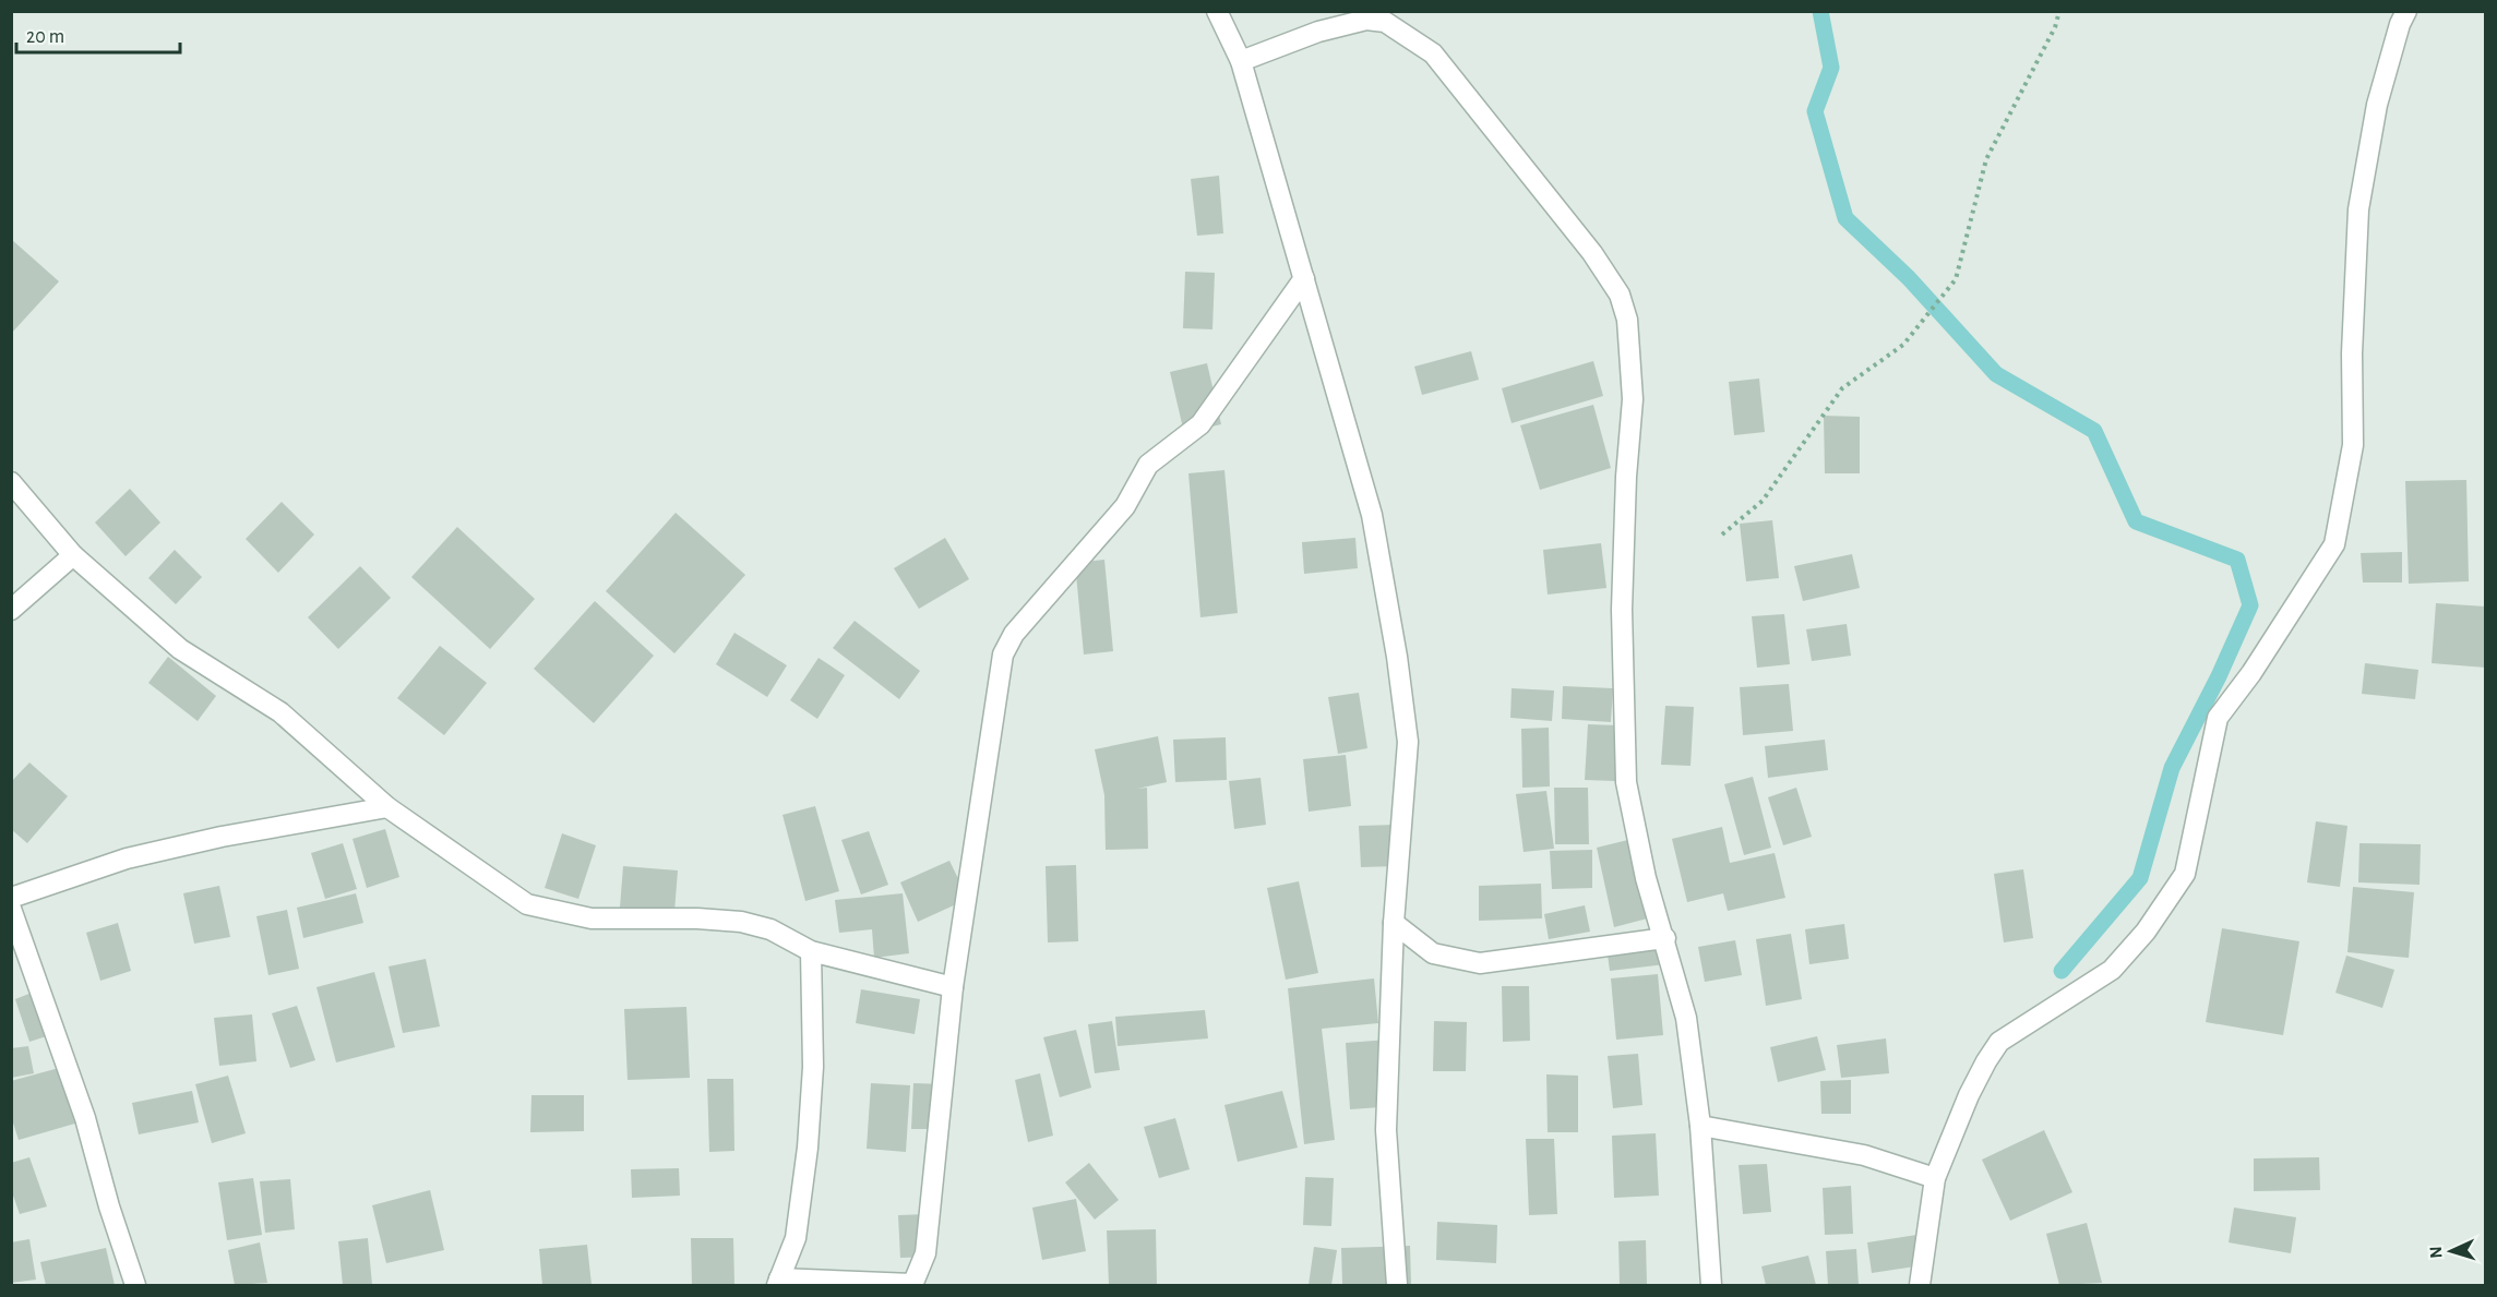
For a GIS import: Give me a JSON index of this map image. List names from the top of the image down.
{
  "scale_bar": "20 m",
  "north": "left"
}
